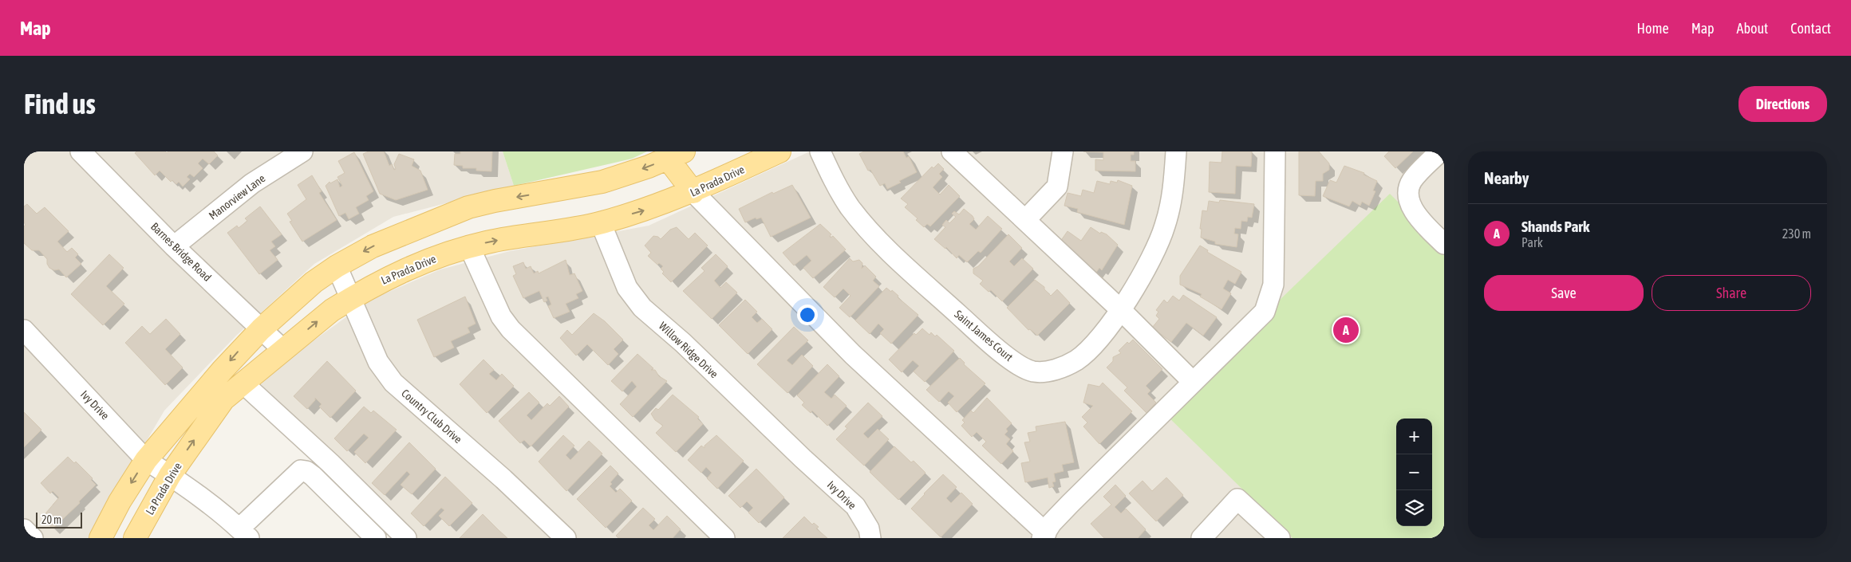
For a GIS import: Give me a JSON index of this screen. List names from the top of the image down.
{
  "streets": {
    "main road": ["La Prada Drive"],
    "street": [
      "Manorview Lane",
      "Barnes Bridge Road",
      "Saint James Court",
      "Willow Ridge Drive",
      "Ivy Drive",
      "Country Club Drive"
    ]
  },
  "crossings": [
    ["La Prada Drive", "Barnes Bridge Road"],
    ["La Prada Drive", "Willow Ridge Drive"],
    ["La Prada Drive", "Ivy Drive"],
    ["La Prada Drive", "Country Club Drive"],
    ["Manorview Lane", "Barnes Bridge Road"],
    ["Willow Ridge Drive", "Ivy Drive"]
  ],
  "scale_bar": "20 m",
  "page": {
    "header": "Map",
    "nav": [
      "Home",
      "Map",
      "About",
      "Contact"
    ],
    "buttons": [
      "Directions",
      ["Save", "Share"]
    ],
    "title": "Find us",
    "heading": "Nearby",
    "list": [
      {
        "mark": "A",
        "name": "Shands Park",
        "note": "Park",
        "value": "230 m"
      }
    ],
    "pins": "A",
    "map_buttons": ["+", "−"],
    "scale": "20 m"
  }
}
